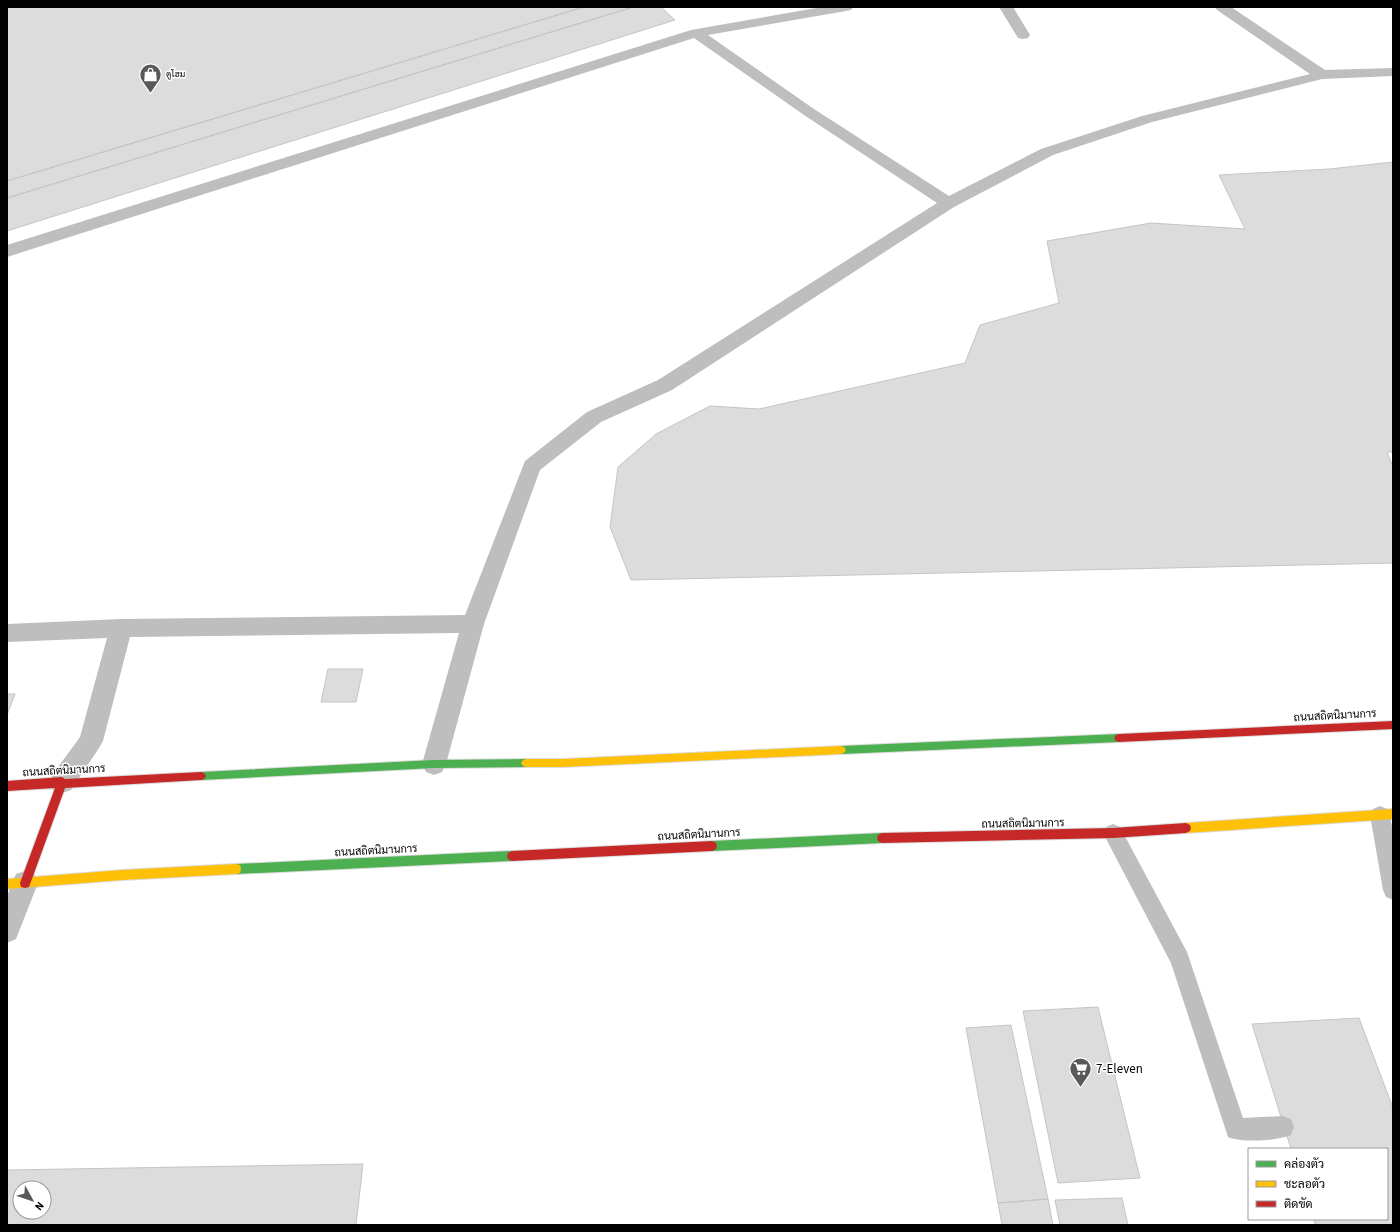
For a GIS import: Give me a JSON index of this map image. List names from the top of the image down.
{
  "streets": {
    "main road": ["ถนนสถิตนิมานการ"]
  },
  "places": {
    "shop": ["ดูโฮม"],
    "supermarket": ["7-Eleven"]
  },
  "legend": ["คล่องตัว", "ชะลอตัว", "ติดขัด"],
  "north": "bottom right"
}
